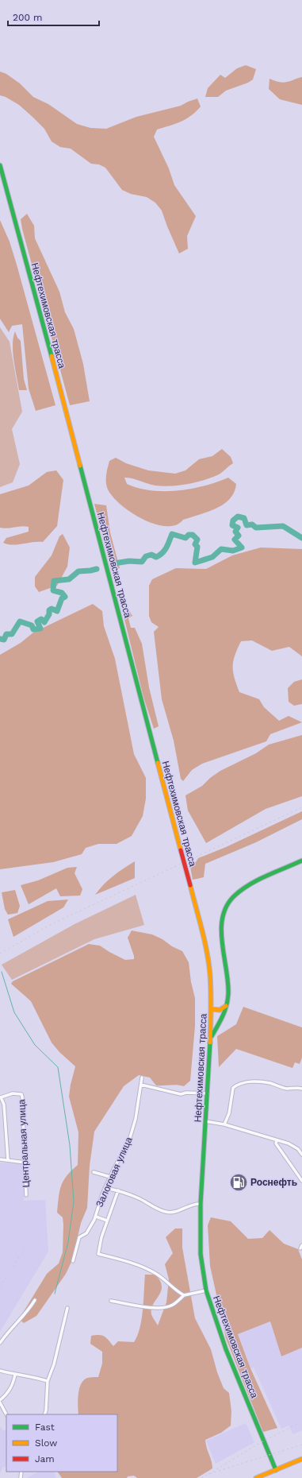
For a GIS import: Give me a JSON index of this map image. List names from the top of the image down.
{
  "streets": {
    "main road": ["Нефтехимовская трасса"],
    "street": ["Центральная улица", "Залоговая улица"]
  },
  "places": {
    "fuel station": ["Роснефть"]
  },
  "legend": ["Fast", "Slow", "Jam"],
  "scale_bar": "200 m"
}
